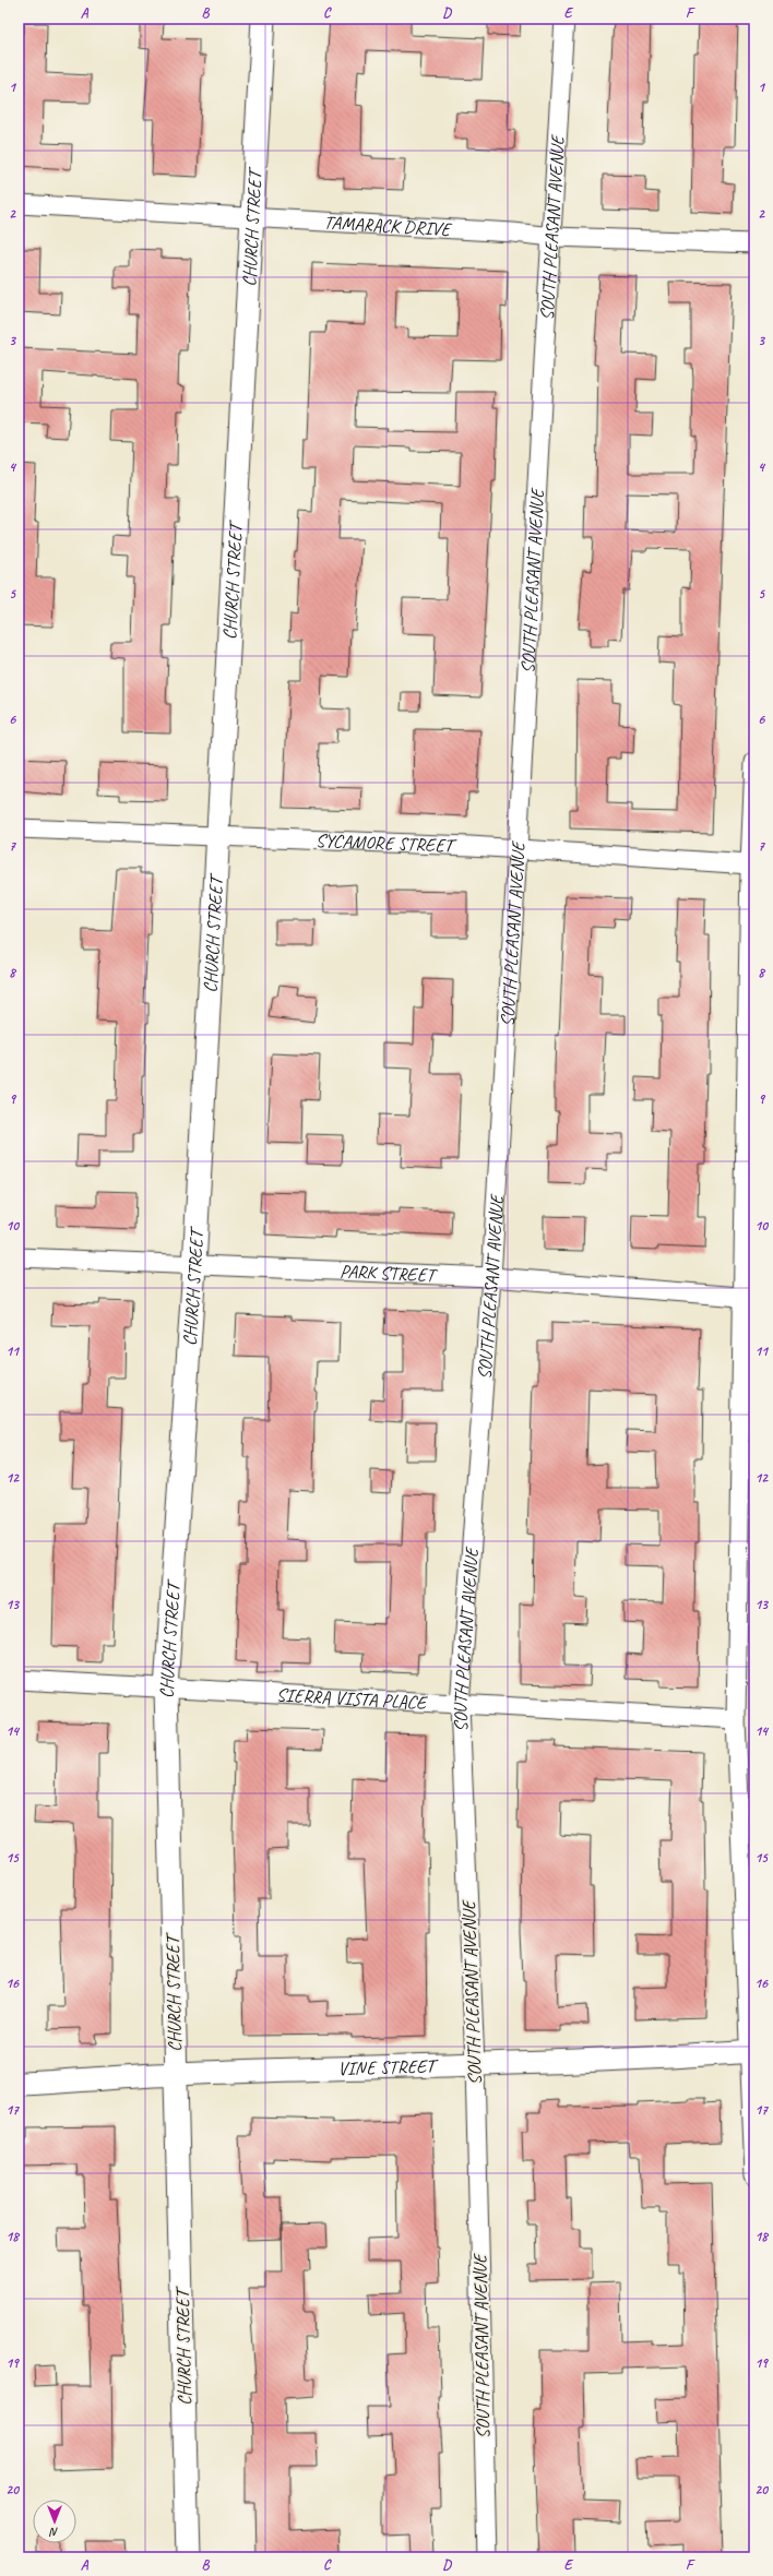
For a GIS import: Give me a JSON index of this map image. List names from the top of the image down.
{
  "streets": {
    "street": [
      "TAMARACK DRIVE",
      "CHURCH STREET",
      "SOUTH PLEASANT AVENUE",
      "SYCAMORE STREET",
      "PARK STREET",
      "SIERRA VISTA PLACE",
      "VINE STREET"
    ]
  },
  "crossings": [
    ["TAMARACK DRIVE", "CHURCH STREET"],
    ["TAMARACK DRIVE", "SOUTH PLEASANT AVENUE"],
    ["CHURCH STREET", "SYCAMORE STREET"],
    ["CHURCH STREET", "PARK STREET"],
    ["CHURCH STREET", "SIERRA VISTA PLACE"],
    ["CHURCH STREET", "VINE STREET"],
    ["SOUTH PLEASANT AVENUE", "SYCAMORE STREET"],
    ["SOUTH PLEASANT AVENUE", "PARK STREET"],
    ["SOUTH PLEASANT AVENUE", "SIERRA VISTA PLACE"],
    ["SOUTH PLEASANT AVENUE", "VINE STREET"]
  ],
  "north": "bottom",
  "grid": {
    "columns": [
      "A",
      "B",
      "C",
      "D",
      "E",
      "F"
    ],
    "rows": [
      "1",
      "2",
      "3",
      "4",
      "5",
      "6",
      "7",
      "8",
      "9",
      "10",
      "11",
      "12",
      "13",
      "14",
      "15",
      "16",
      "17",
      "18",
      "19",
      "20"
    ]
  }
}
